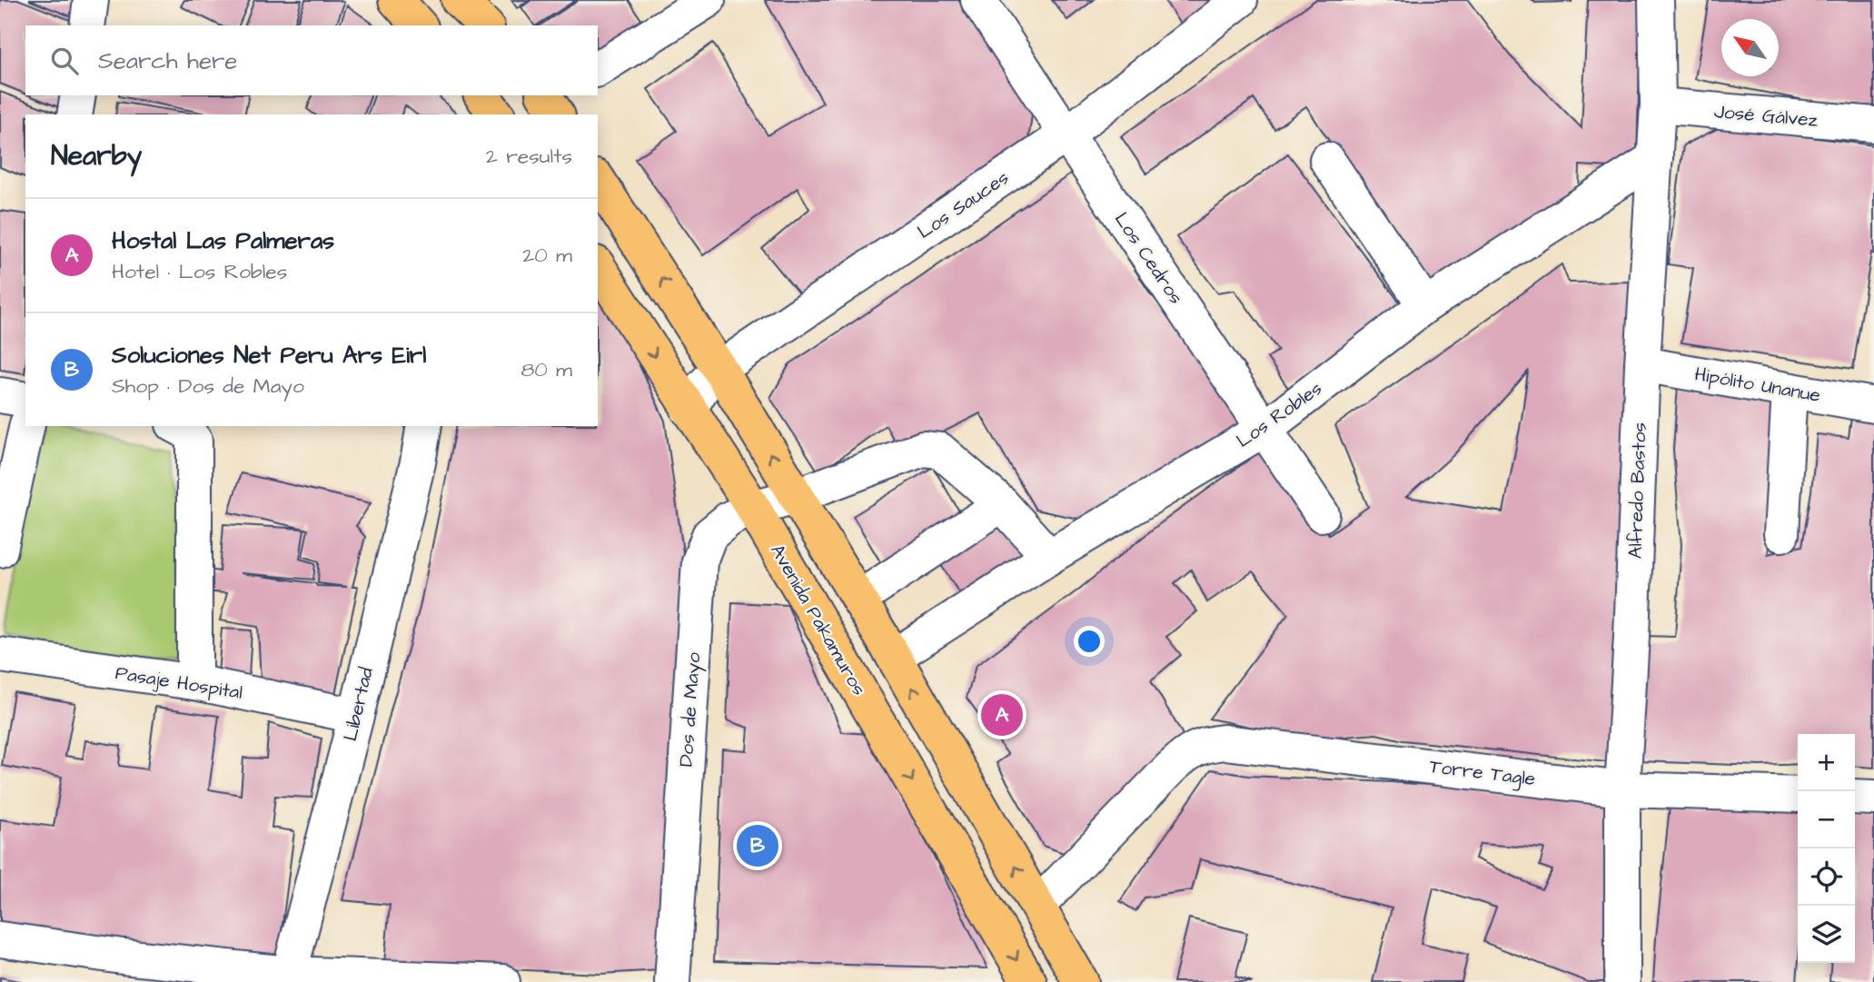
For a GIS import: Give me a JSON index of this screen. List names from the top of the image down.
{
  "streets": {
    "highway": ["Avenida Pakamuros"],
    "street": [
      "José Gálvez",
      "Los Sauces",
      "Los Cedros",
      "Hipólito Unanue",
      "Los Robles",
      "Alfredo Bastos",
      "Pasaje Hospital",
      "Libertad",
      "Dos de Mayo",
      "Torre Tagle"
    ]
  },
  "crossings": [
    ["José Gálvez", "Alfredo Bastos"],
    ["Los Sauces", "Los Cedros"],
    ["Los Sauces", "Avenida Pakamuros"],
    ["Los Cedros", "Los Robles"],
    ["Hipólito Unanue", "Alfredo Bastos"],
    ["Los Robles", "Alfredo Bastos"],
    ["Los Robles", "Dos de Mayo"],
    ["Alfredo Bastos", "Torre Tagle"],
    ["Avenida Pakamuros", "Dos de Mayo"],
    ["Pasaje Hospital", "Libertad"]
  ],
  "north": "top left",
  "page": {
    "search": "Search here",
    "heading": ["Nearby", "2 results"],
    "list": [
      {
        "mark": "A",
        "name": "Hostal Las Palmeras",
        "note": "Hotel · Los Robles",
        "value": "20 m"
      },
      {
        "mark": "B",
        "name": "Soluciones Net Peru Ars Eirl",
        "note": "Shop · Dos de Mayo",
        "value": "80 m"
      }
    ],
    "pins": ["A", "B"],
    "map_buttons": ["+", "−"]
  }
}
